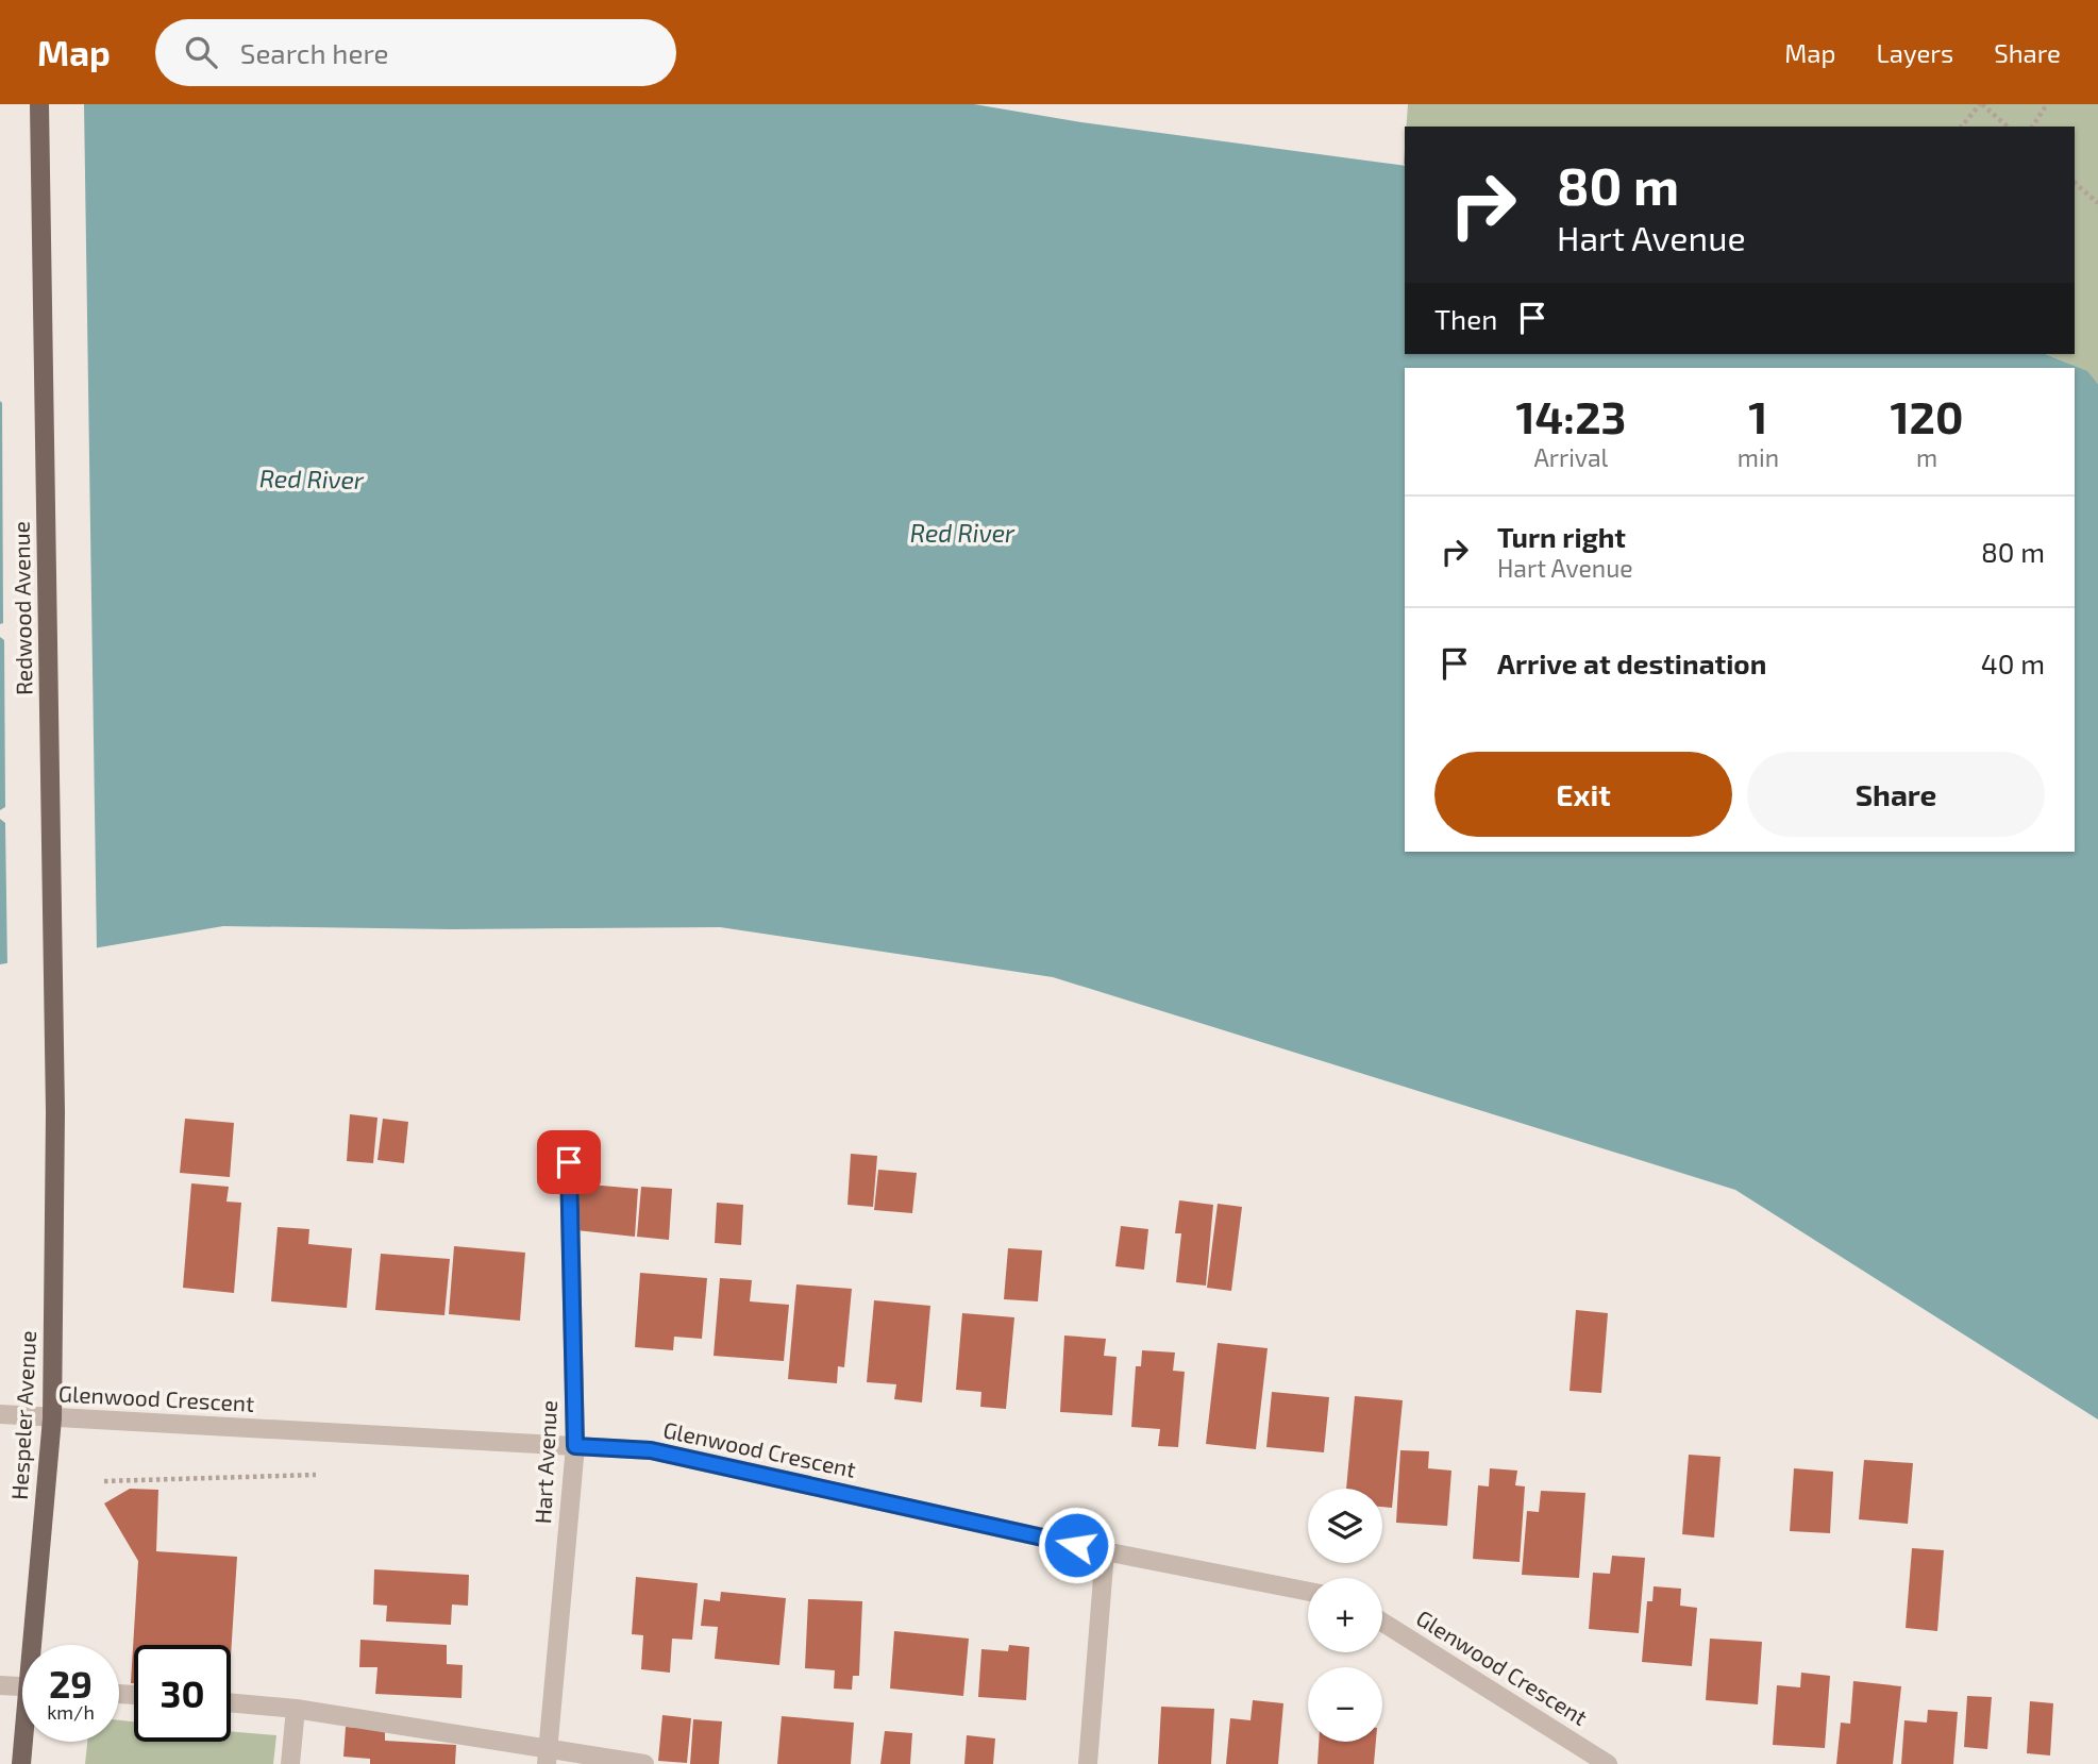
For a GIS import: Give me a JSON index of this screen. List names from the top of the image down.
{
  "streets": {
    "main road": ["Redwood Avenue", "Hespeler Avenue"],
    "street": ["Glenwood Crescent", "Hart Avenue"]
  },
  "crossings": [
    ["Redwood Avenue", "Hespeler Avenue"],
    ["Glenwood Crescent", "Hespeler Avenue"],
    ["Glenwood Crescent", "Hart Avenue"]
  ],
  "water": ["Red River"],
  "page": {
    "header": "Map",
    "search": "Search here",
    "nav": ["Map", "Layers", "Share"],
    "turn": ["80 m", "Hart Avenue"],
    "then": "Then",
    "eta": [
      "14:23",
      "Arrival",
      "1",
      "min",
      "120",
      "m"
    ],
    "list": [
      {
        "name": "Turn right",
        "note": "Hart Avenue",
        "value": "80 m"
      },
      {
        "name": "Arrive at destination",
        "value": "40 m"
      }
    ],
    "buttons": ["Exit", "Share"],
    "map_buttons": ["+", "−"],
    "speed": "29 km/h",
    "limit": "30"
  }
}
